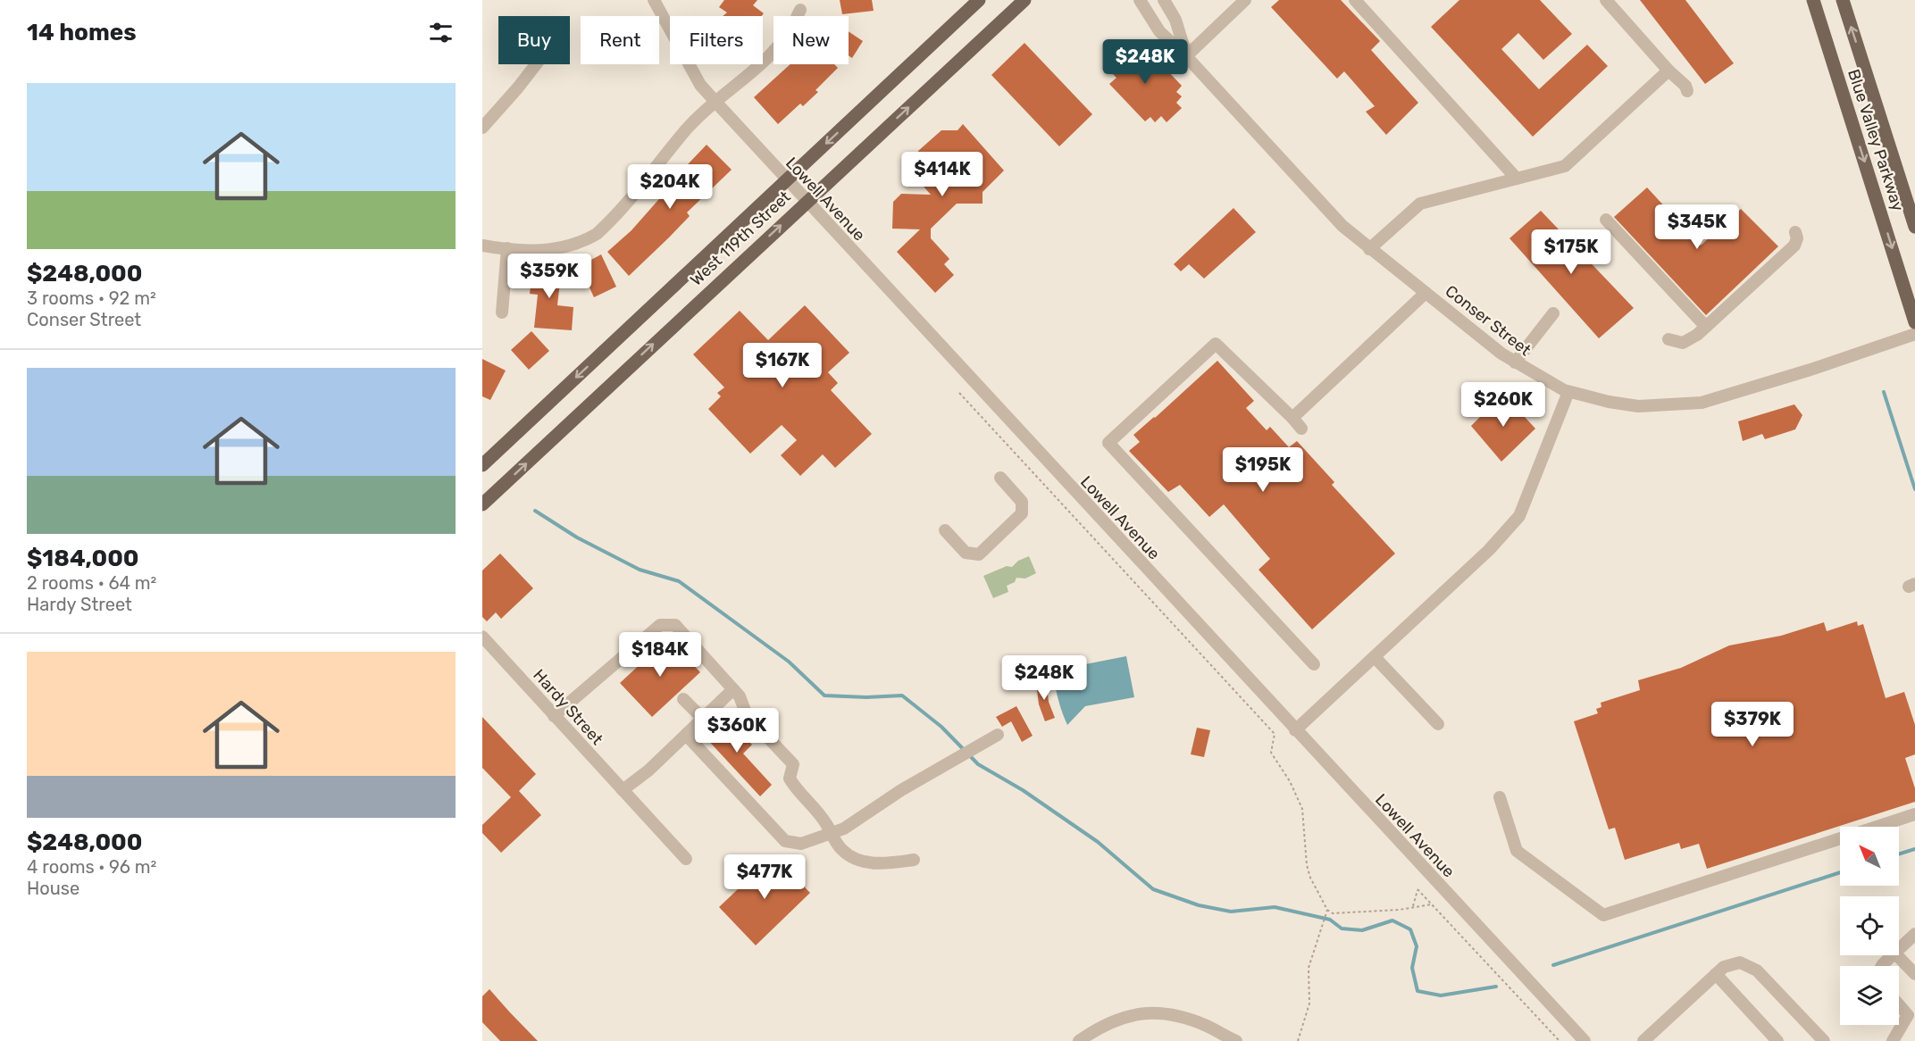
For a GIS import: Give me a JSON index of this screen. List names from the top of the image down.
{
  "streets": {
    "main road": ["Blue Valley Parkway", "West 119th Street"],
    "street": ["Lowell Avenue", "Conser Street", "Hardy Street"]
  },
  "crossings": [
    ["Lowell Avenue", "West 119th Street"]
  ],
  "north": "top left",
  "page": {
    "heading": "14 homes",
    "chip": [
      "Buy",
      "Rent",
      "Filters",
      "New"
    ],
    "price": [
      "$248K",
      "$414K",
      "$204K",
      "$345K",
      "$175K",
      "$359K",
      "$167K",
      "$260K",
      "$195K",
      "$184K",
      "$248K",
      "$379K",
      "$360K",
      "$477K"
    ],
    "list": [
      {
        "name": "$248,000",
        "note": "3 rooms · 92 m² · Conser Street"
      },
      {
        "name": "$184,000",
        "note": "2 rooms · 64 m² · Hardy Street"
      },
      {
        "name": "$248,000",
        "note": "4 rooms · 96 m² · House"
      }
    ]
  }
}
